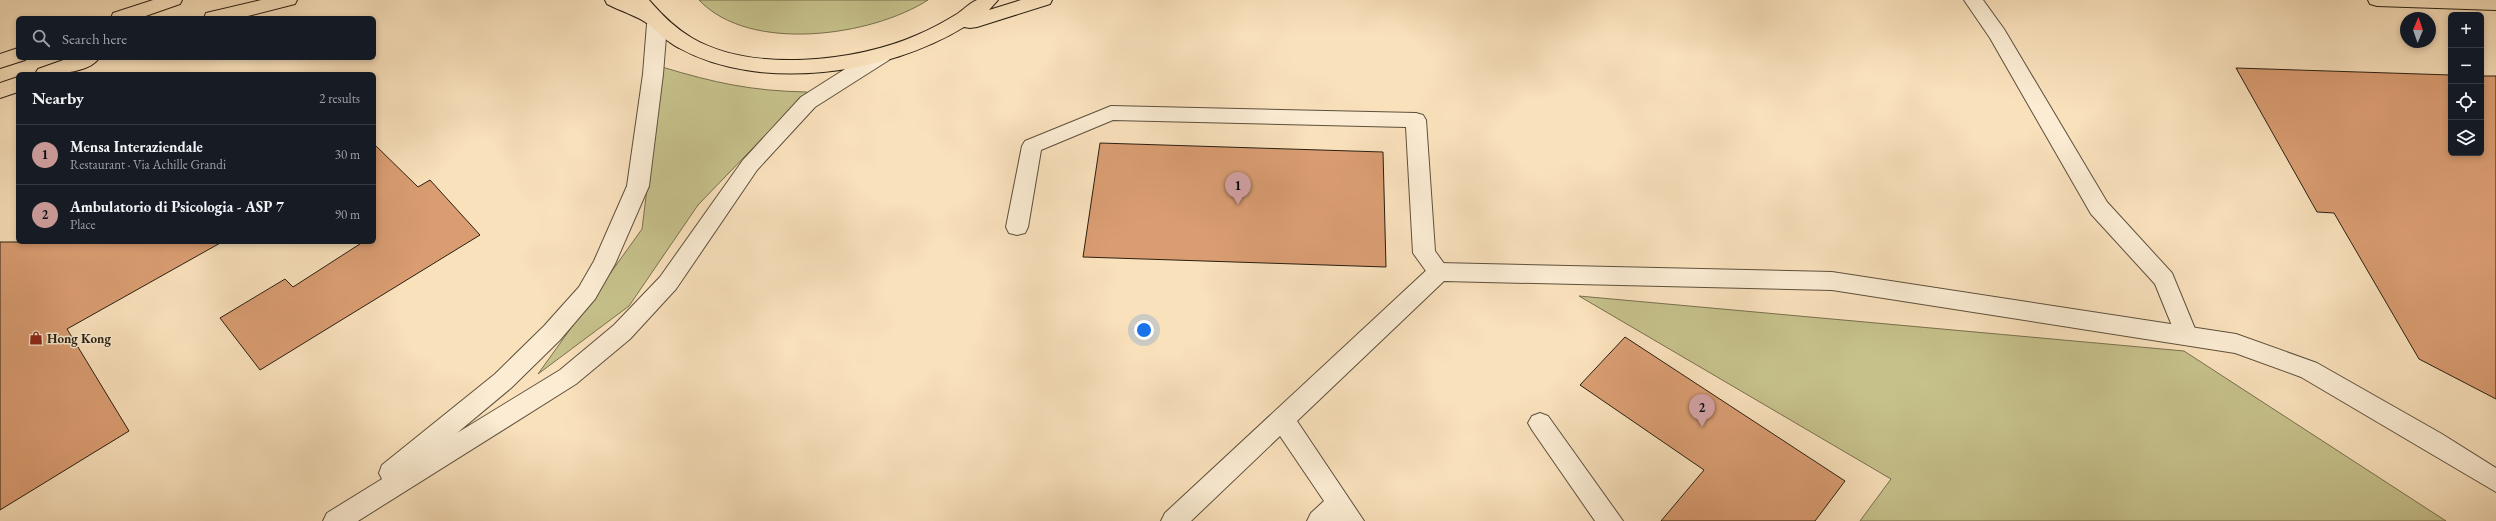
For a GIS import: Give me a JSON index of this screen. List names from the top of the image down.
{
  "places": {
    "shop": ["Hong Kong"]
  },
  "north": "top",
  "page": {
    "map_buttons": ["+", "−"],
    "search": "Search here",
    "heading": ["Nearby", "2 results"],
    "list": [
      {
        "mark": "1",
        "name": "Mensa Interaziendale",
        "note": "Restaurant · Via Achille Grandi",
        "value": "30 m"
      },
      {
        "mark": "2",
        "name": "Ambulatorio di Psicologia - ASP 7",
        "note": "Place",
        "value": "90 m"
      }
    ],
    "pins": ["1", "2"]
  }
}
